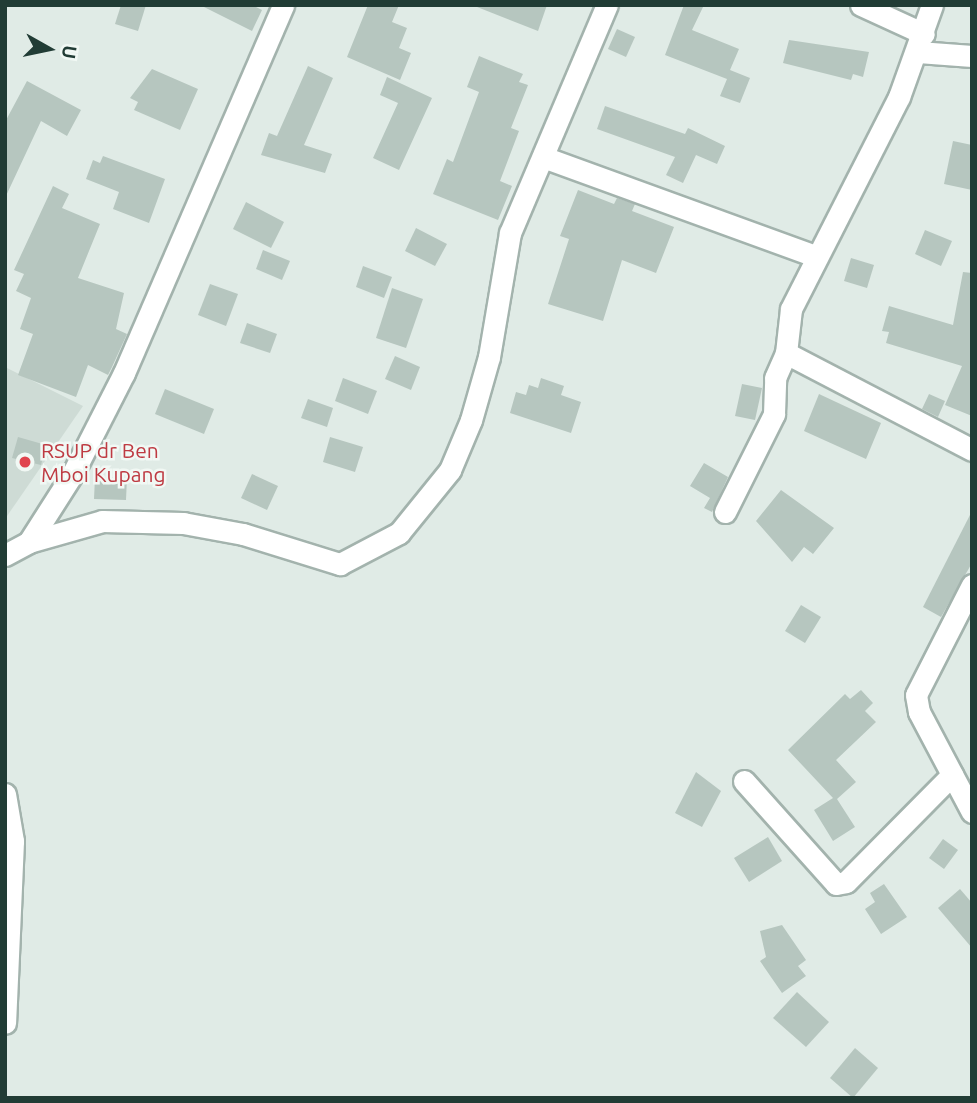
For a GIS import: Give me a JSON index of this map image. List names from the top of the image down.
{
  "places": ["RSUP dr Ben Mboi Kupang"],
  "north": "right"
}
